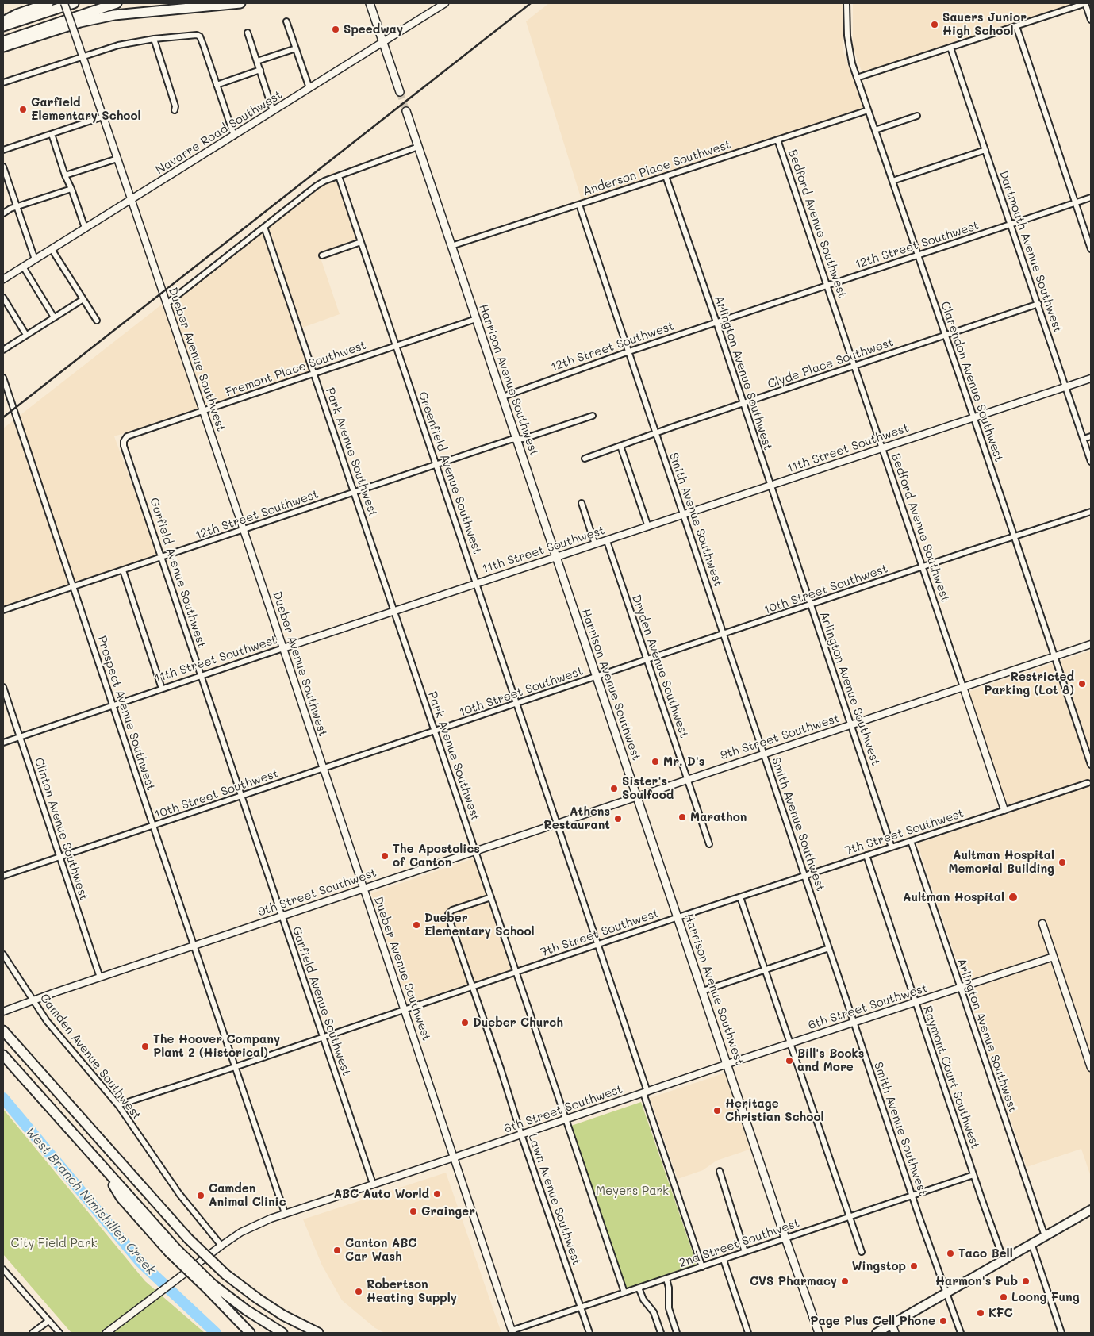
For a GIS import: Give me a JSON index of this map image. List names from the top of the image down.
{
  "streets": {
    "main road": ["Harrison Avenue Southwest"],
    "street": [
      "Navarre Road Southwest",
      "Anderson Place Southwest",
      "Bedford Avenue Southwest",
      "12th Street Southwest",
      "Dartmouth Avenue Southwest",
      "Dueber Avenue Southwest",
      "Clyde Place Southwest",
      "Fremont Place Southwest",
      "Arlington Avenue Southwest",
      "Clarendon Avenue Southwest",
      "11th Street Southwest",
      "Park Avenue Southwest",
      "Greenfield Avenue Southwest",
      "Smith Avenue Southwest",
      "Garfield Avenue Southwest",
      "10th Street Southwest",
      "Dryden Avenue Southwest",
      "Prospect Avenue Southwest",
      "9th Street Southwest",
      "Clinton Avenue Southwest",
      "7th Street Southwest",
      "6th Street Southwest",
      "Camden Avenue Southwest",
      "Raymont Court Southwest",
      "Lawn Avenue Southwest",
      "2nd Street Southwest"
    ]
  },
  "crossings": [
    ["Navarre Road Southwest", "Dueber Avenue Southwest"],
    ["Anderson Place Southwest", "Bedford Avenue Southwest"],
    ["Anderson Place Southwest", "Arlington Avenue Southwest"],
    ["Anderson Place Southwest", "Harrison Avenue Southwest"],
    ["Anderson Place Southwest", "Clarendon Avenue Southwest"],
    ["Anderson Place Southwest", "Smith Avenue Southwest"],
    ["Bedford Avenue Southwest", "12th Street Southwest"],
    ["Bedford Avenue Southwest", "Clyde Place Southwest"],
    ["Bedford Avenue Southwest", "11th Street Southwest"],
    ["Bedford Avenue Southwest", "10th Street Southwest"],
    ["Bedford Avenue Southwest", "9th Street Southwest"],
    ["Bedford Avenue Southwest", "7th Street Southwest"],
    ["12th Street Southwest", "Dartmouth Avenue Southwest"],
    ["12th Street Southwest", "Dueber Avenue Southwest"],
    ["12th Street Southwest", "Arlington Avenue Southwest"],
    ["12th Street Southwest", "Harrison Avenue Southwest"],
    ["12th Street Southwest", "Clarendon Avenue Southwest"],
    ["12th Street Southwest", "Park Avenue Southwest"],
    ["12th Street Southwest", "Greenfield Avenue Southwest"],
    ["12th Street Southwest", "Smith Avenue Southwest"],
    ["12th Street Southwest", "Garfield Avenue Southwest"],
    ["12th Street Southwest", "Prospect Avenue Southwest"],
    ["Dartmouth Avenue Southwest", "Clyde Place Southwest"],
    ["Dartmouth Avenue Southwest", "11th Street Southwest"],
    ["Dueber Avenue Southwest", "Fremont Place Southwest"],
    ["Dueber Avenue Southwest", "11th Street Southwest"],
    ["Dueber Avenue Southwest", "10th Street Southwest"],
    ["Dueber Avenue Southwest", "9th Street Southwest"],
    ["Dueber Avenue Southwest", "7th Street Southwest"],
    ["Dueber Avenue Southwest", "6th Street Southwest"],
    ["Dueber Avenue Southwest", "2nd Street Southwest"],
    ["Clyde Place Southwest", "Arlington Avenue Southwest"],
    ["Clyde Place Southwest", "Clarendon Avenue Southwest"],
    ["Clyde Place Southwest", "Smith Avenue Southwest"],
    ["Fremont Place Southwest", "Harrison Avenue Southwest"],
    ["Fremont Place Southwest", "Park Avenue Southwest"],
    ["Fremont Place Southwest", "Greenfield Avenue Southwest"],
    ["Fremont Place Southwest", "Garfield Avenue Southwest"],
    ["Arlington Avenue Southwest", "11th Street Southwest"],
    ["Arlington Avenue Southwest", "10th Street Southwest"],
    ["Arlington Avenue Southwest", "9th Street Southwest"],
    ["Arlington Avenue Southwest", "7th Street Southwest"],
    ["Arlington Avenue Southwest", "6th Street Southwest"],
    ["Harrison Avenue Southwest", "11th Street Southwest"],
    ["Harrison Avenue Southwest", "10th Street Southwest"],
    ["Harrison Avenue Southwest", "9th Street Southwest"],
    ["Harrison Avenue Southwest", "7th Street Southwest"],
    ["Harrison Avenue Southwest", "6th Street Southwest"],
    ["Harrison Avenue Southwest", "2nd Street Southwest"],
    ["Clarendon Avenue Southwest", "11th Street Southwest"],
    ["Clarendon Avenue Southwest", "10th Street Southwest"],
    ["Clarendon Avenue Southwest", "9th Street Southwest"],
    ["11th Street Southwest", "Park Avenue Southwest"],
    ["11th Street Southwest", "Greenfield Avenue Southwest"],
    ["11th Street Southwest", "Smith Avenue Southwest"],
    ["11th Street Southwest", "Garfield Avenue Southwest"],
    ["11th Street Southwest", "Dryden Avenue Southwest"],
    ["11th Street Southwest", "Prospect Avenue Southwest"],
    ["11th Street Southwest", "Clinton Avenue Southwest"],
    ["Park Avenue Southwest", "10th Street Southwest"],
    ["Park Avenue Southwest", "9th Street Southwest"],
    ["Park Avenue Southwest", "7th Street Southwest"],
    ["Park Avenue Southwest", "6th Street Southwest"],
    ["Park Avenue Southwest", "Lawn Avenue Southwest"],
    ["Park Avenue Southwest", "2nd Street Southwest"],
    ["Greenfield Avenue Southwest", "10th Street Southwest"],
    ["Greenfield Avenue Southwest", "9th Street Southwest"],
    ["Greenfield Avenue Southwest", "7th Street Southwest"],
    ["Greenfield Avenue Southwest", "6th Street Southwest"],
    ["Greenfield Avenue Southwest", "2nd Street Southwest"],
    ["Smith Avenue Southwest", "10th Street Southwest"],
    ["Smith Avenue Southwest", "9th Street Southwest"],
    ["Smith Avenue Southwest", "7th Street Southwest"],
    ["Smith Avenue Southwest", "6th Street Southwest"],
    ["Smith Avenue Southwest", "2nd Street Southwest"],
    ["Garfield Avenue Southwest", "10th Street Southwest"],
    ["Garfield Avenue Southwest", "9th Street Southwest"],
    ["Garfield Avenue Southwest", "7th Street Southwest"],
    ["Garfield Avenue Southwest", "6th Street Southwest"],
    ["10th Street Southwest", "Dryden Avenue Southwest"],
    ["10th Street Southwest", "Prospect Avenue Southwest"],
    ["10th Street Southwest", "Clinton Avenue Southwest"],
    ["Dryden Avenue Southwest", "9th Street Southwest"],
    ["Prospect Avenue Southwest", "9th Street Southwest"],
    ["Prospect Avenue Southwest", "7th Street Southwest"],
    ["Prospect Avenue Southwest", "6th Street Southwest"],
    ["9th Street Southwest", "Clinton Avenue Southwest"],
    ["9th Street Southwest", "Camden Avenue Southwest"],
    ["7th Street Southwest", "Camden Avenue Southwest"],
    ["7th Street Southwest", "Raymont Court Southwest"],
    ["7th Street Southwest", "Lawn Avenue Southwest"],
    ["6th Street Southwest", "Camden Avenue Southwest"],
    ["6th Street Southwest", "Raymont Court Southwest"],
    ["6th Street Southwest", "Lawn Avenue Southwest"],
    ["Raymont Court Southwest", "2nd Street Southwest"],
    ["Lawn Avenue Southwest", "2nd Street Southwest"]
  ],
  "water": ["West Branch Nimishillen Creek"],
  "parks": ["Meyers Park", "City Field Park"],
  "places": [
    "Sauers Junior High School",
    "Speedway",
    "Garfield Elementary School",
    "Restricted Parking (Lot 8)",
    "Mr. D's",
    "Sister's Soulfood",
    "Marathon",
    "Athens Restaurant",
    "The Apostolics of Canton",
    "Aultman Hospital Memorial Building",
    "Aultman Hospital",
    "Dueber Elementary School",
    "Dueber Church",
    "The Hoover Company Plant 2 (Historical)",
    "Bill's Books and More",
    "Heritage Christian School",
    "ABC Auto World",
    "Camden Animal Clinic",
    "Grainger",
    "Canton ABC Car Wash",
    "Taco Bell",
    "Wingstop",
    "CVS Pharmacy",
    "Harmon's Pub",
    "Robertson Heating Supply",
    "Loong Fung",
    "KFC",
    "Page Plus Cell Phone"
  ]
}
